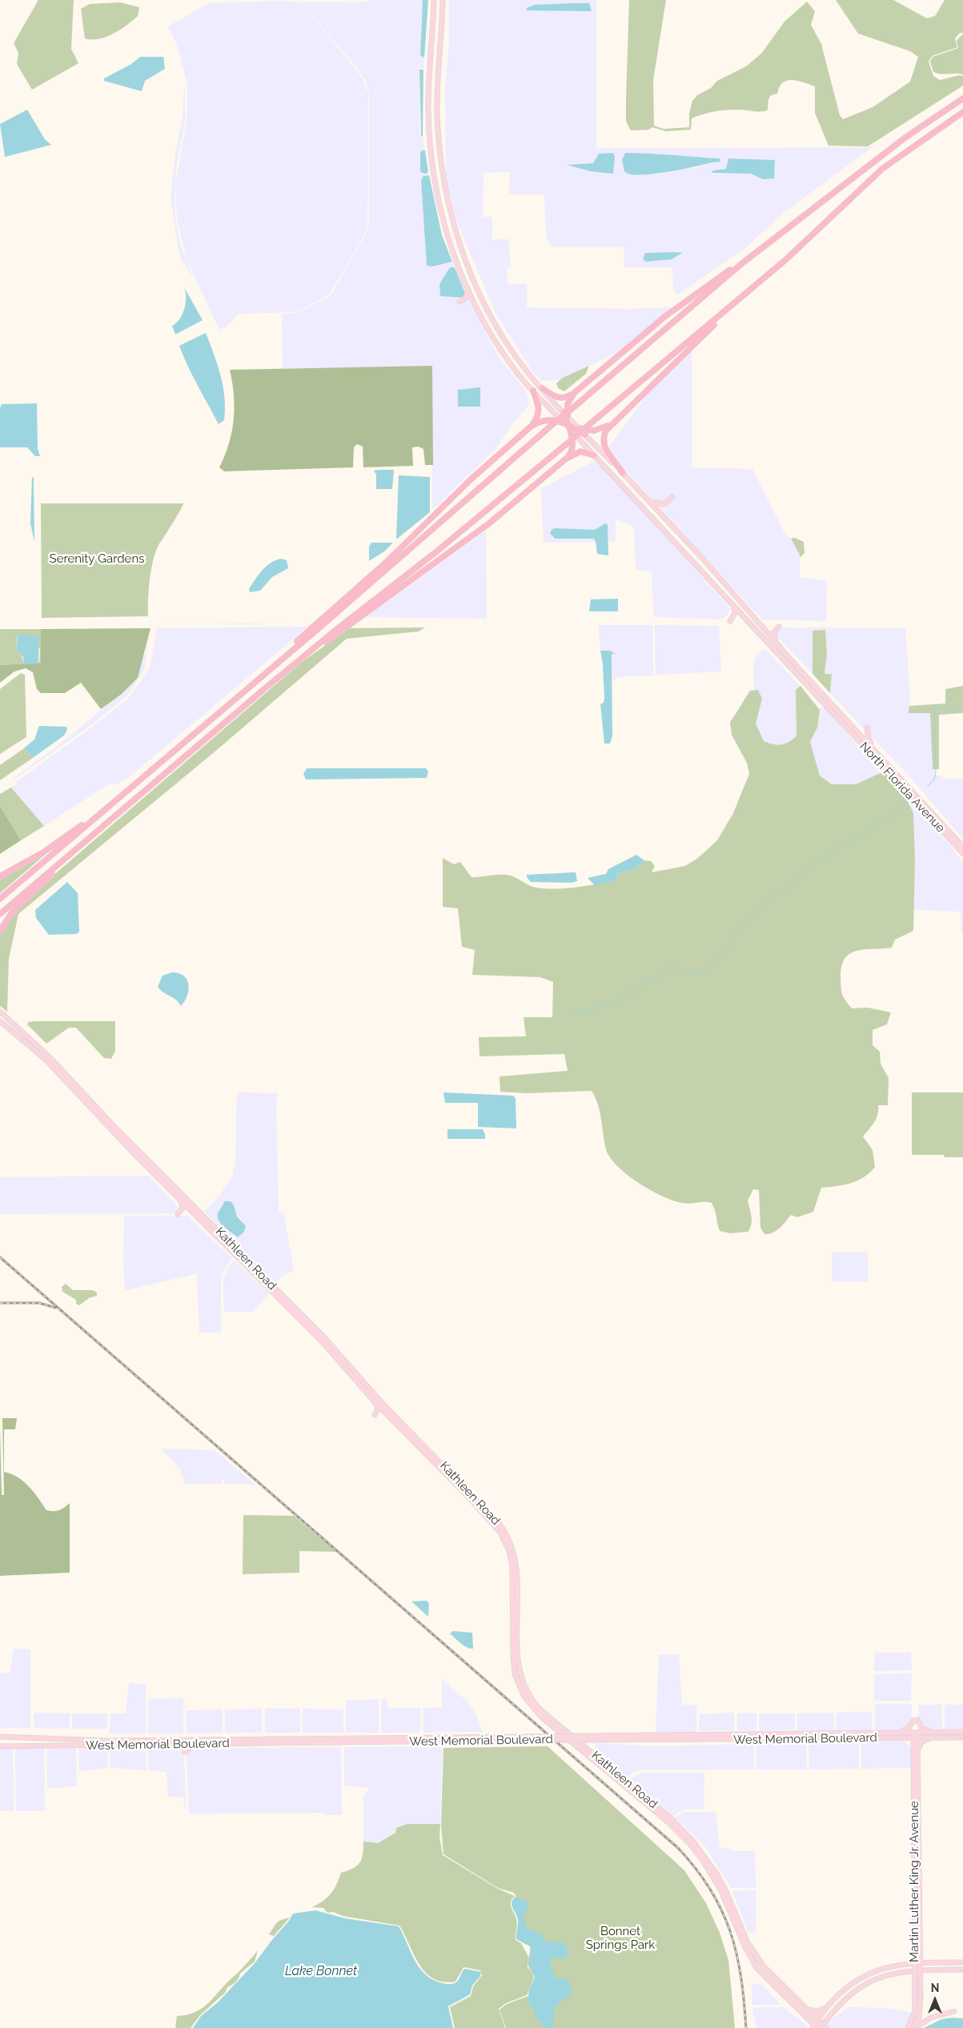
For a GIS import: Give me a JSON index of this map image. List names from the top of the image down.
{
  "streets": {
    "main road": [
      "North Florida Avenue",
      "Kathleen Road",
      "West Memorial Boulevard",
      "Martin Luther King Jr. Avenue"
    ]
  },
  "crossings": [
    ["West Memorial Boulevard", "Martin Luther King Jr. Avenue"]
  ],
  "water": ["Lake Bonnet"],
  "parks": ["Serenity Gardens", "Bonnet Springs Park"],
  "north": "top"
}
